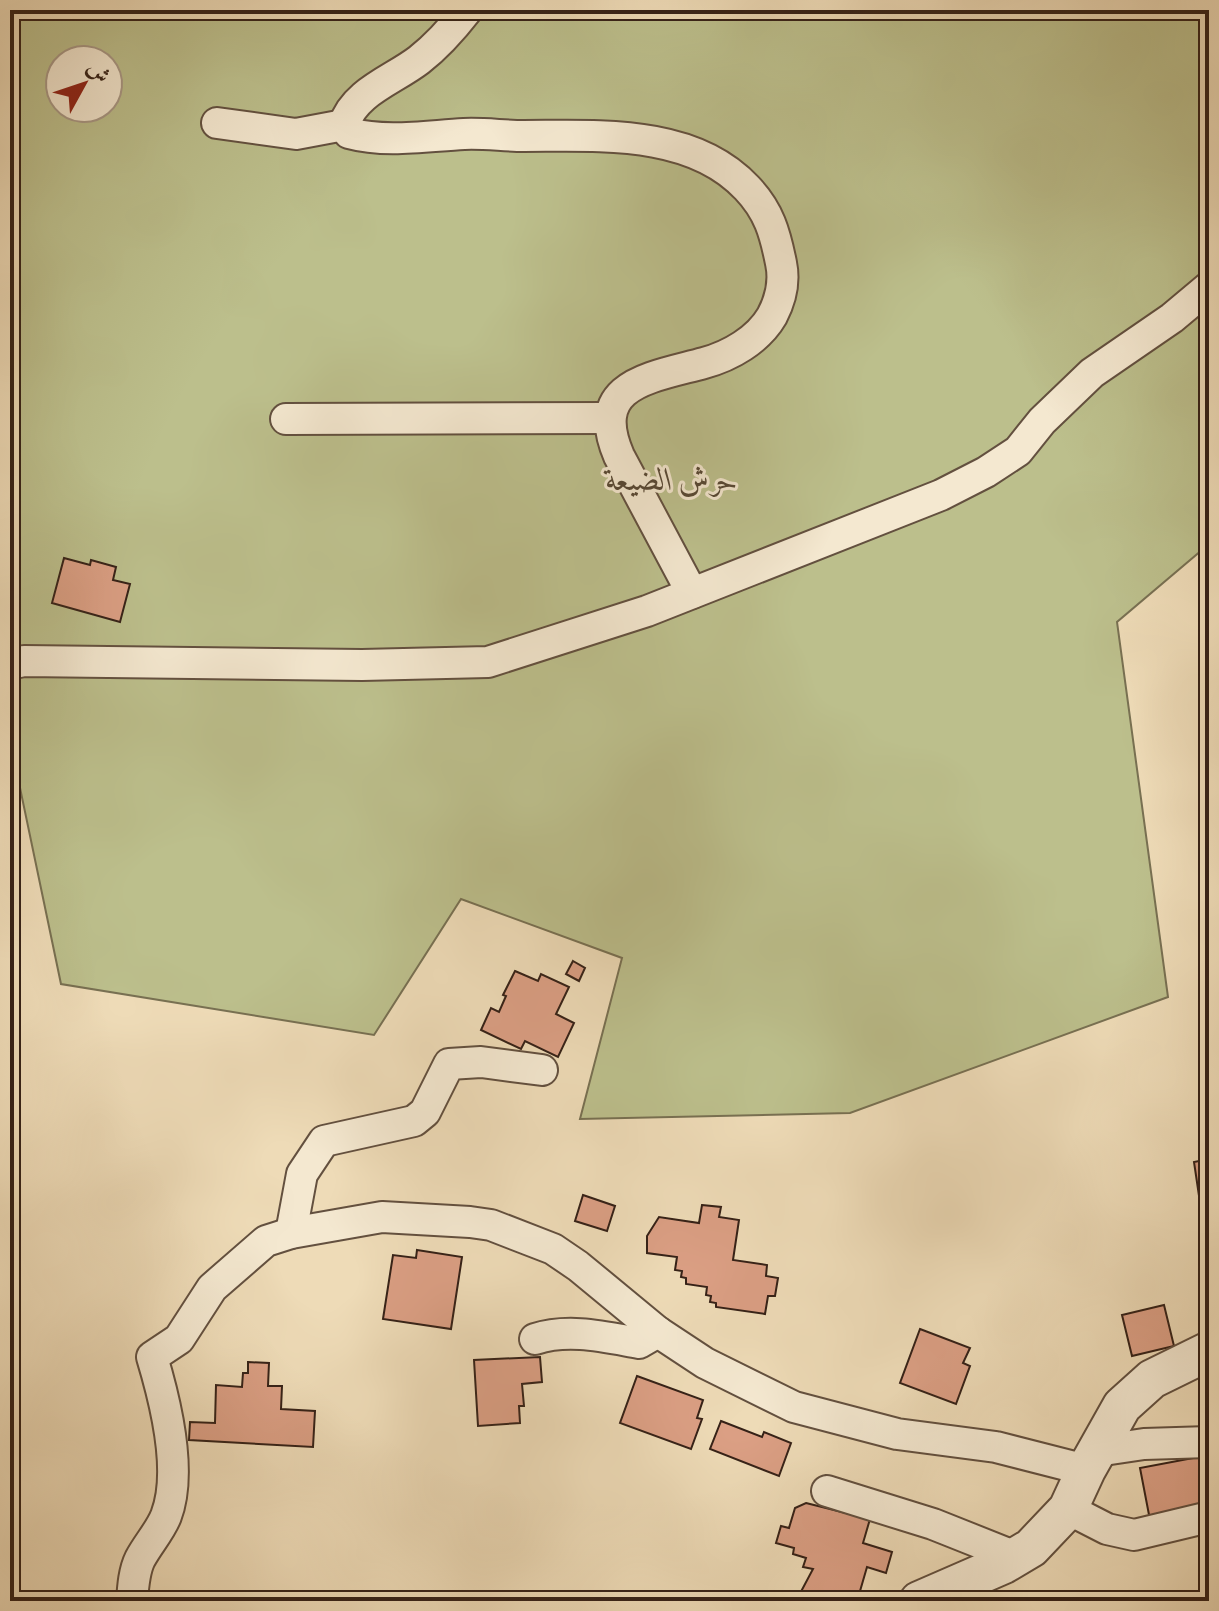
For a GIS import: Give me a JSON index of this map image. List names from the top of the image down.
{
  "parks": ["حرش الضيعة"],
  "north": "top right"
}
